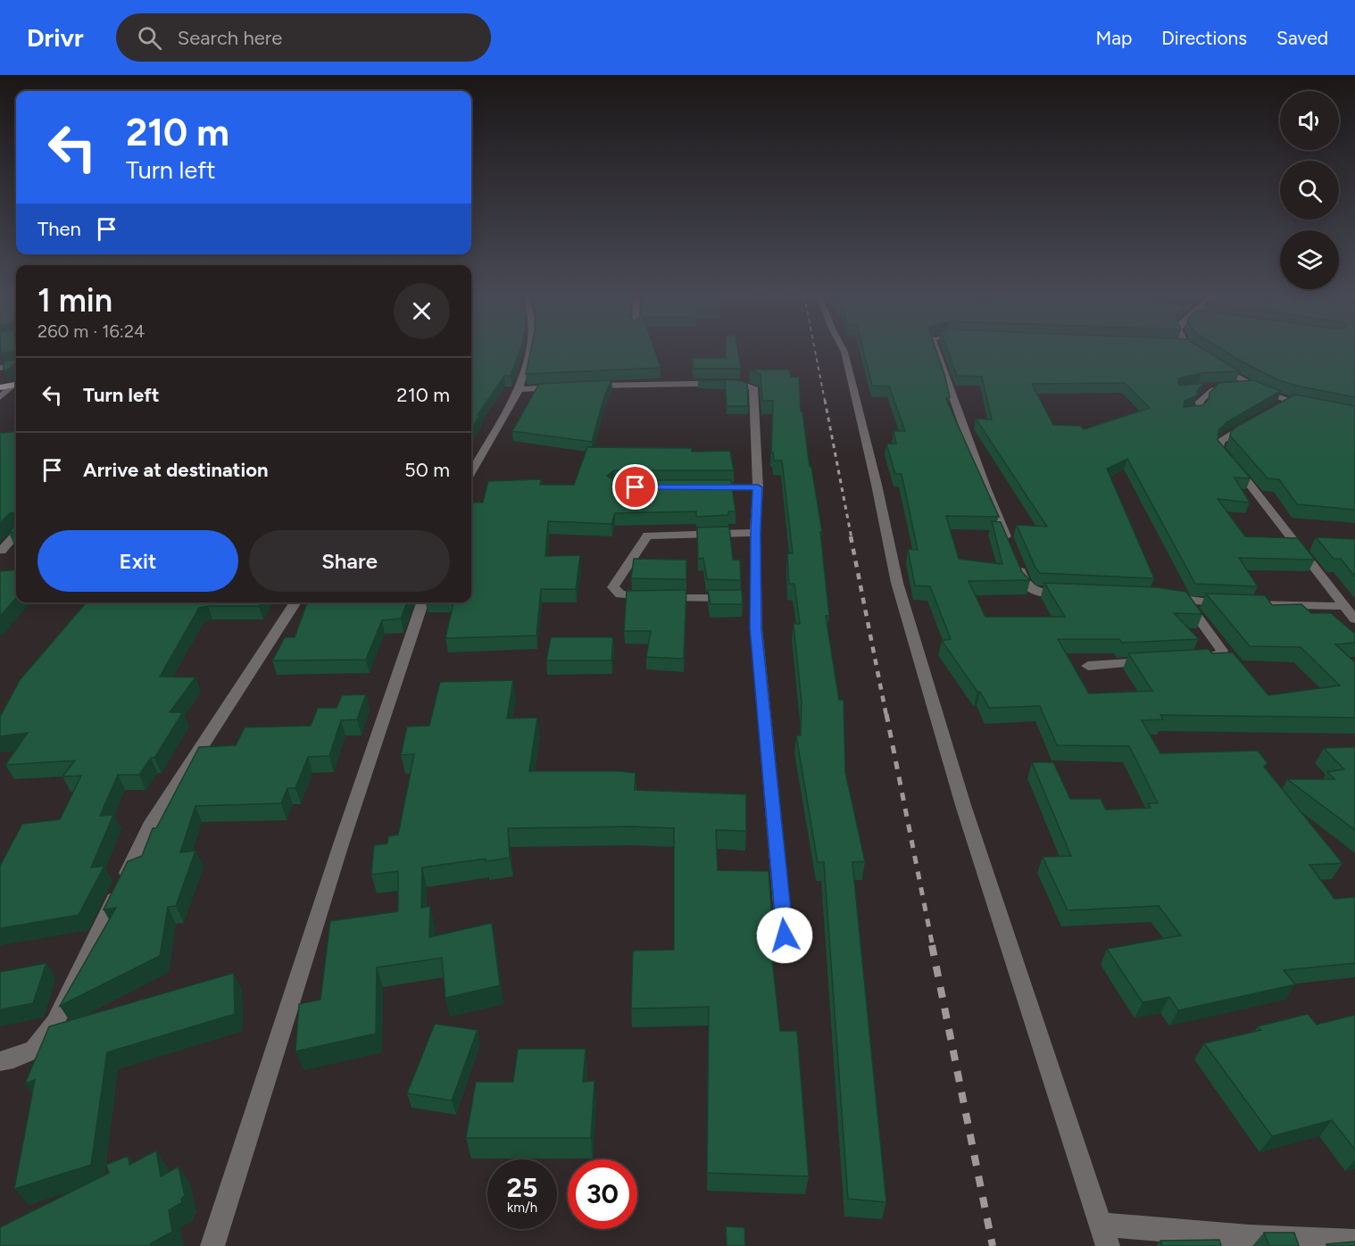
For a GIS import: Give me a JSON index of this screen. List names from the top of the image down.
{
  "page": {
    "header": "Drivr",
    "search": "Search here",
    "nav": ["Map", "Directions", "Saved"],
    "turn": ["210 m", "Turn left"],
    "then": "Then",
    "heading": ["1 min", "260 m · 16:24"],
    "list": [
      {
        "name": "Turn left",
        "value": "210 m"
      },
      {
        "name": "Arrive at destination",
        "value": "50 m"
      }
    ],
    "buttons": ["Exit", "Share"],
    "speed": "25 km/h",
    "limit": "30"
  }
}
